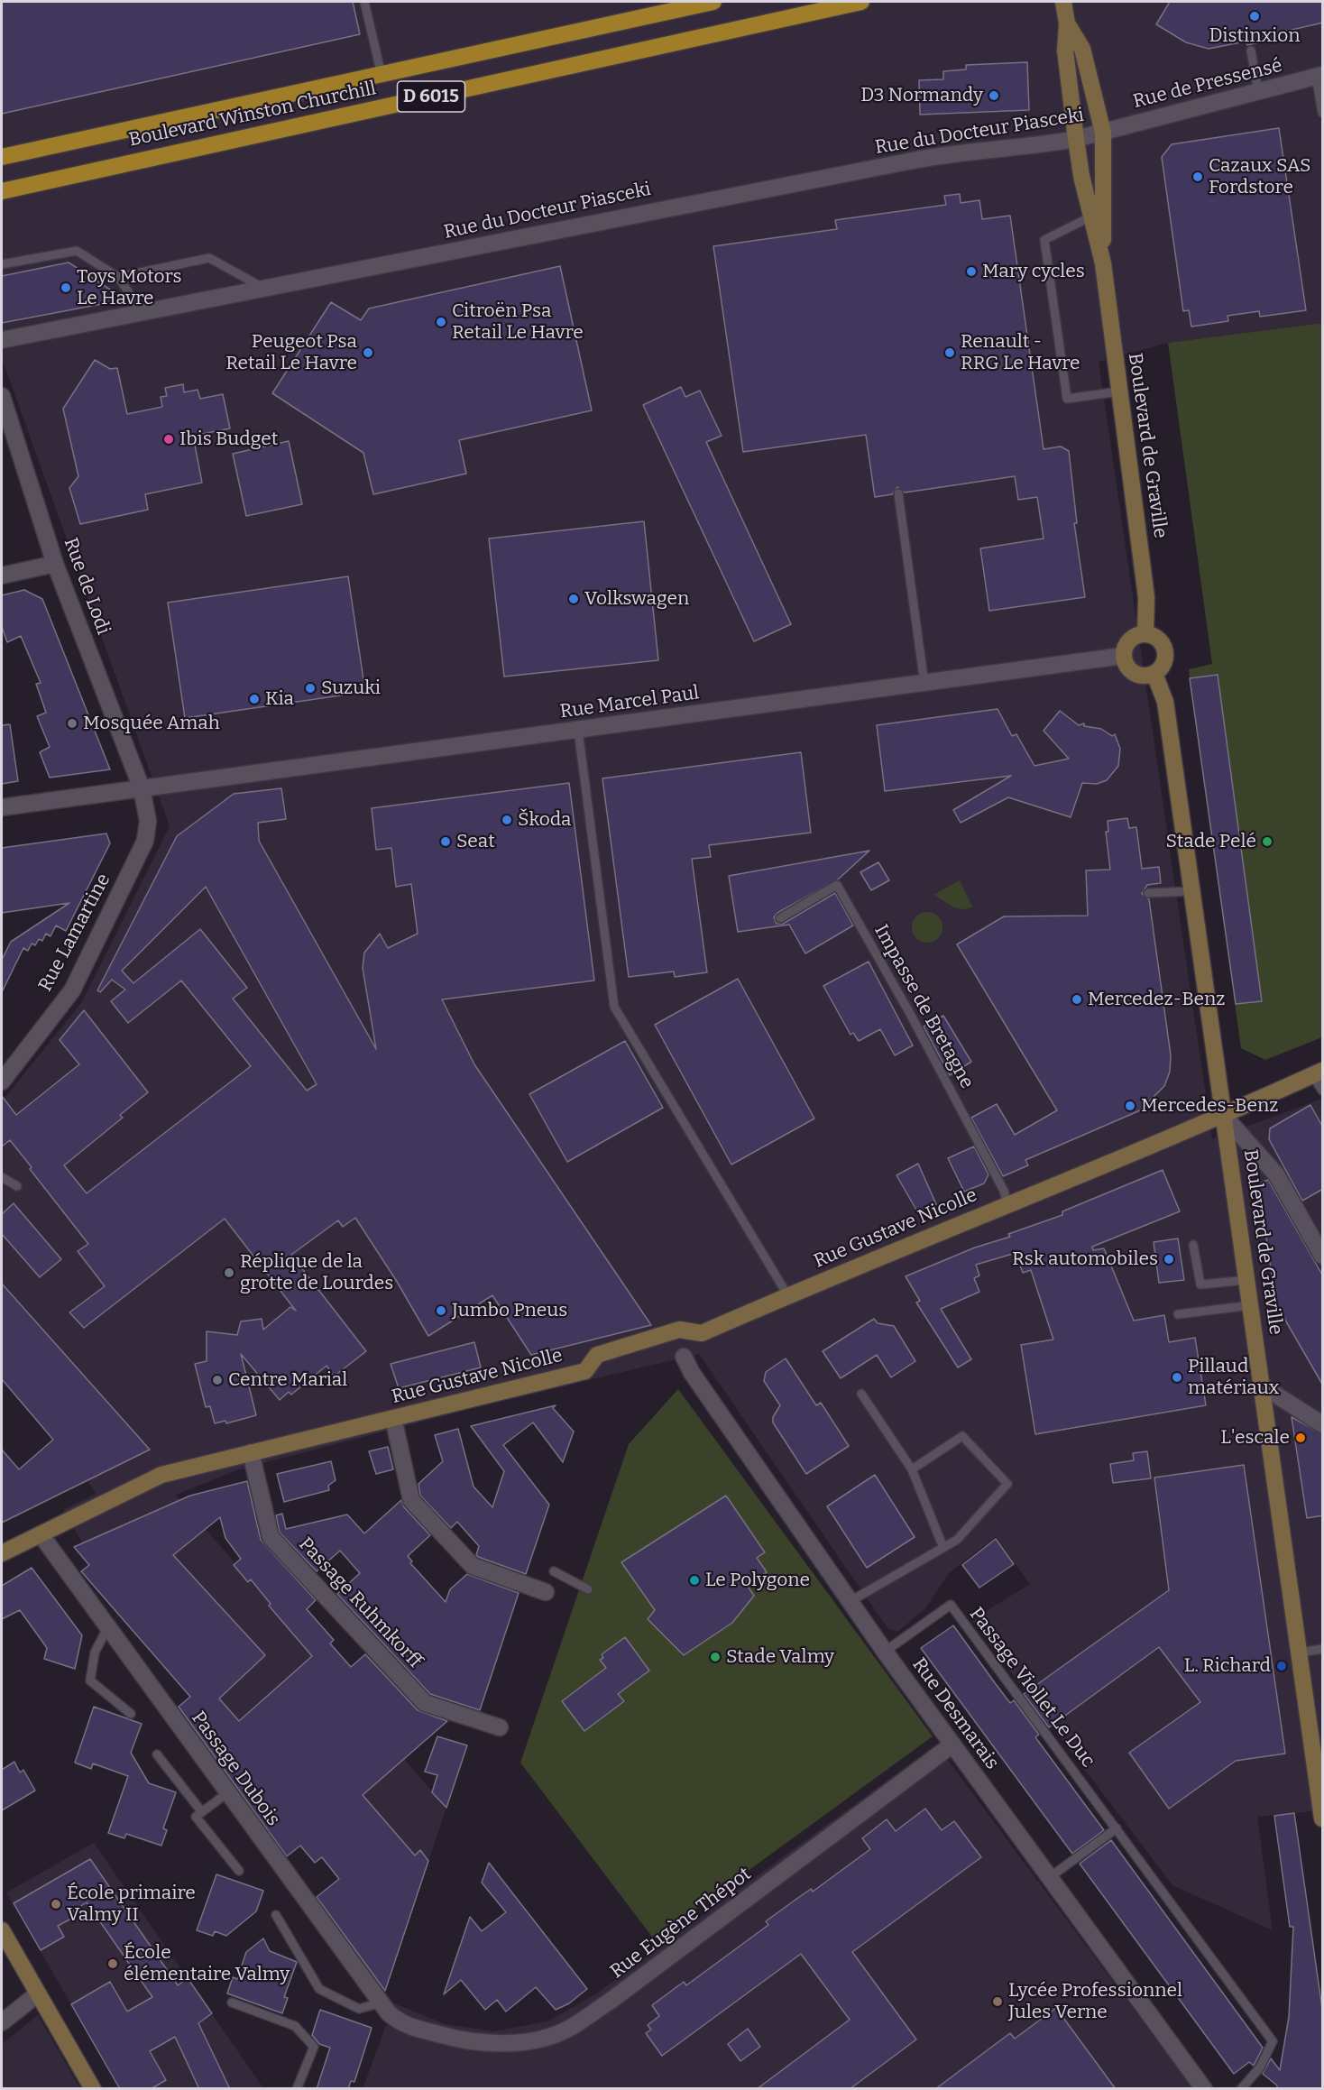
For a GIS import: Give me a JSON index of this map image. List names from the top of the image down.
{
  "streets": {
    "main road": ["D 6015", "Boulevard Winston Churchill"],
    "street": [
      "Rue de Pressensé",
      "Rue du Docteur Piasceki",
      "Boulevard de Graville",
      "Rue de Lodi",
      "Rue Marcel Paul",
      "Rue Lamartine",
      "Rue Gustave Nicolle",
      "Passage Ruhmkorff",
      "Rue Desmarais",
      "Passage Dubois",
      "Rue Eugène Thépot"
    ],
    "lane": ["Impasse de Bretagne", "Passage Viollet Le Duc"]
  },
  "crossings": [
    ["Rue de Pressensé", "Rue du Docteur Piasceki"],
    ["Rue de Pressensé", "Boulevard de Graville"],
    ["Rue du Docteur Piasceki", "Boulevard de Graville"],
    ["Boulevard de Graville", "Rue Marcel Paul"],
    ["Boulevard de Graville", "Rue Gustave Nicolle"],
    ["Rue de Lodi", "Rue Marcel Paul"],
    ["Rue de Lodi", "Rue Lamartine"],
    ["Rue Marcel Paul", "Rue Lamartine"],
    ["Impasse de Bretagne", "Rue Gustave Nicolle"],
    ["Rue Gustave Nicolle", "Passage Ruhmkorff"],
    ["Rue Gustave Nicolle", "Passage Dubois"],
    ["Passage Viollet Le Duc", "Rue Desmarais"],
    ["Rue Desmarais", "Rue Eugène Thépot"],
    ["Passage Dubois", "Rue Eugène Thépot"]
  ],
  "places": [
    "Distinxion",
    "D3 Normandy",
    "Cazaux SAS Fordstore",
    "Mary cycles",
    "Toys Motors Le Havre",
    "Citroën Psa Retail Le Havre",
    "Peugeot Psa Retail Le Havre",
    "Renault - RRG Le Havre",
    "Ibis Budget",
    "Volkswagen",
    "Suzuki",
    "Kia",
    "Mosquée Amah",
    "Škoda",
    "Seat",
    "Stade Pelé",
    "Mercedez-Benz",
    "Mercedes-Benz",
    "Rsk automobiles",
    "Réplique de la grotte de Lourdes",
    "Jumbo Pneus",
    "Pillaud matériaux",
    "Centre Marial",
    "L'escale",
    "Le Polygone",
    "Stade Valmy",
    "L. Richard",
    "École primaire Valmy II",
    "École élémentaire Valmy",
    "Lycée Professionnel Jules Verne"
  ]
}
